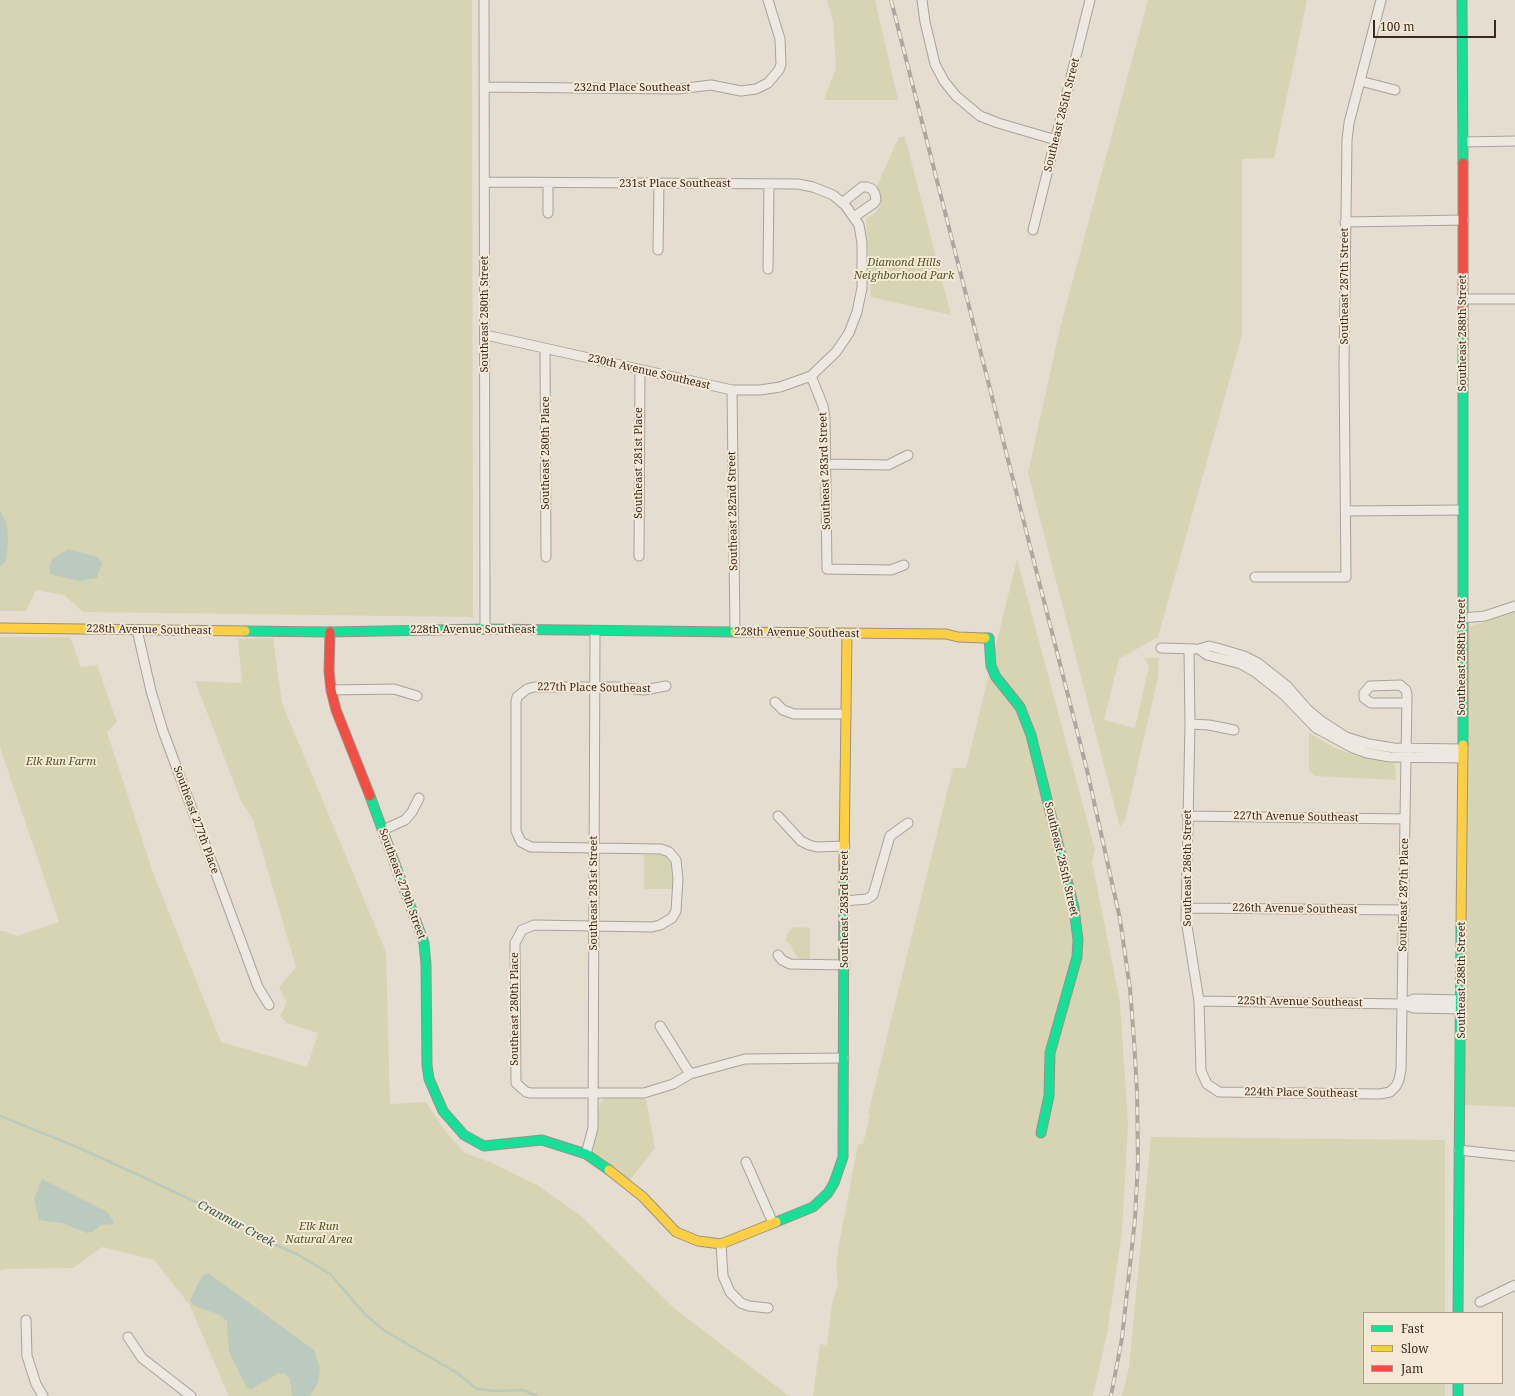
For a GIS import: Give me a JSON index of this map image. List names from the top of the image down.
{
  "streets": {
    "street": [
      "232nd Place Southeast",
      "Southeast 285th Street",
      "231st Place Southeast",
      "Southeast 287th Street",
      "Southeast 280th Street",
      "Southeast 288th Street",
      "230th Avenue Southeast",
      "Southeast 280th Place",
      "Southeast 281st Place",
      "Southeast 283rd Street",
      "Southeast 282nd Street",
      "228th Avenue Southeast",
      "227th Place Southeast",
      "227th Avenue Southeast",
      "Southeast 277th Place",
      "Southeast 286th Street",
      "Southeast 279th Street",
      "Southeast 281st Street",
      "Southeast 287th Place",
      "226th Avenue Southeast",
      "225th Avenue Southeast",
      "224th Place Southeast"
    ]
  },
  "crossings": [
    ["232nd Place Southeast", "Southeast 280th Street"],
    ["Southeast 285th Street", "228th Avenue Southeast"],
    ["231st Place Southeast", "Southeast 280th Street"],
    ["Southeast 280th Street", "230th Avenue Southeast"],
    ["Southeast 280th Street", "228th Avenue Southeast"],
    ["Southeast 288th Street", "225th Avenue Southeast"],
    ["230th Avenue Southeast", "Southeast 280th Place"],
    ["230th Avenue Southeast", "Southeast 281st Place"],
    ["230th Avenue Southeast", "Southeast 283rd Street"],
    ["230th Avenue Southeast", "Southeast 282nd Street"],
    ["Southeast 280th Place", "Southeast 281st Street"],
    ["Southeast 283rd Street", "228th Avenue Southeast"],
    ["Southeast 283rd Street", "Southeast 279th Street"],
    ["Southeast 282nd Street", "228th Avenue Southeast"],
    ["228th Avenue Southeast", "Southeast 277th Place"],
    ["228th Avenue Southeast", "Southeast 279th Street"],
    ["228th Avenue Southeast", "Southeast 281st Street"],
    ["227th Place Southeast", "Southeast 281st Street"],
    ["227th Avenue Southeast", "Southeast 286th Street"],
    ["227th Avenue Southeast", "Southeast 287th Place"],
    ["Southeast 286th Street", "226th Avenue Southeast"],
    ["Southeast 286th Street", "225th Avenue Southeast"],
    ["Southeast 286th Street", "224th Place Southeast"],
    ["Southeast 279th Street", "Southeast 281st Street"],
    ["Southeast 287th Place", "226th Avenue Southeast"],
    ["Southeast 287th Place", "225th Avenue Southeast"],
    ["Southeast 287th Place", "224th Place Southeast"]
  ],
  "water": ["Cranmar Creek"],
  "parks": ["Diamond Hills Neighborhood Park", "Elk Run Farm", "Elk Run Natural Area"],
  "legend": ["Fast", "Slow", "Jam"],
  "scale_bar": "100 m"
}
